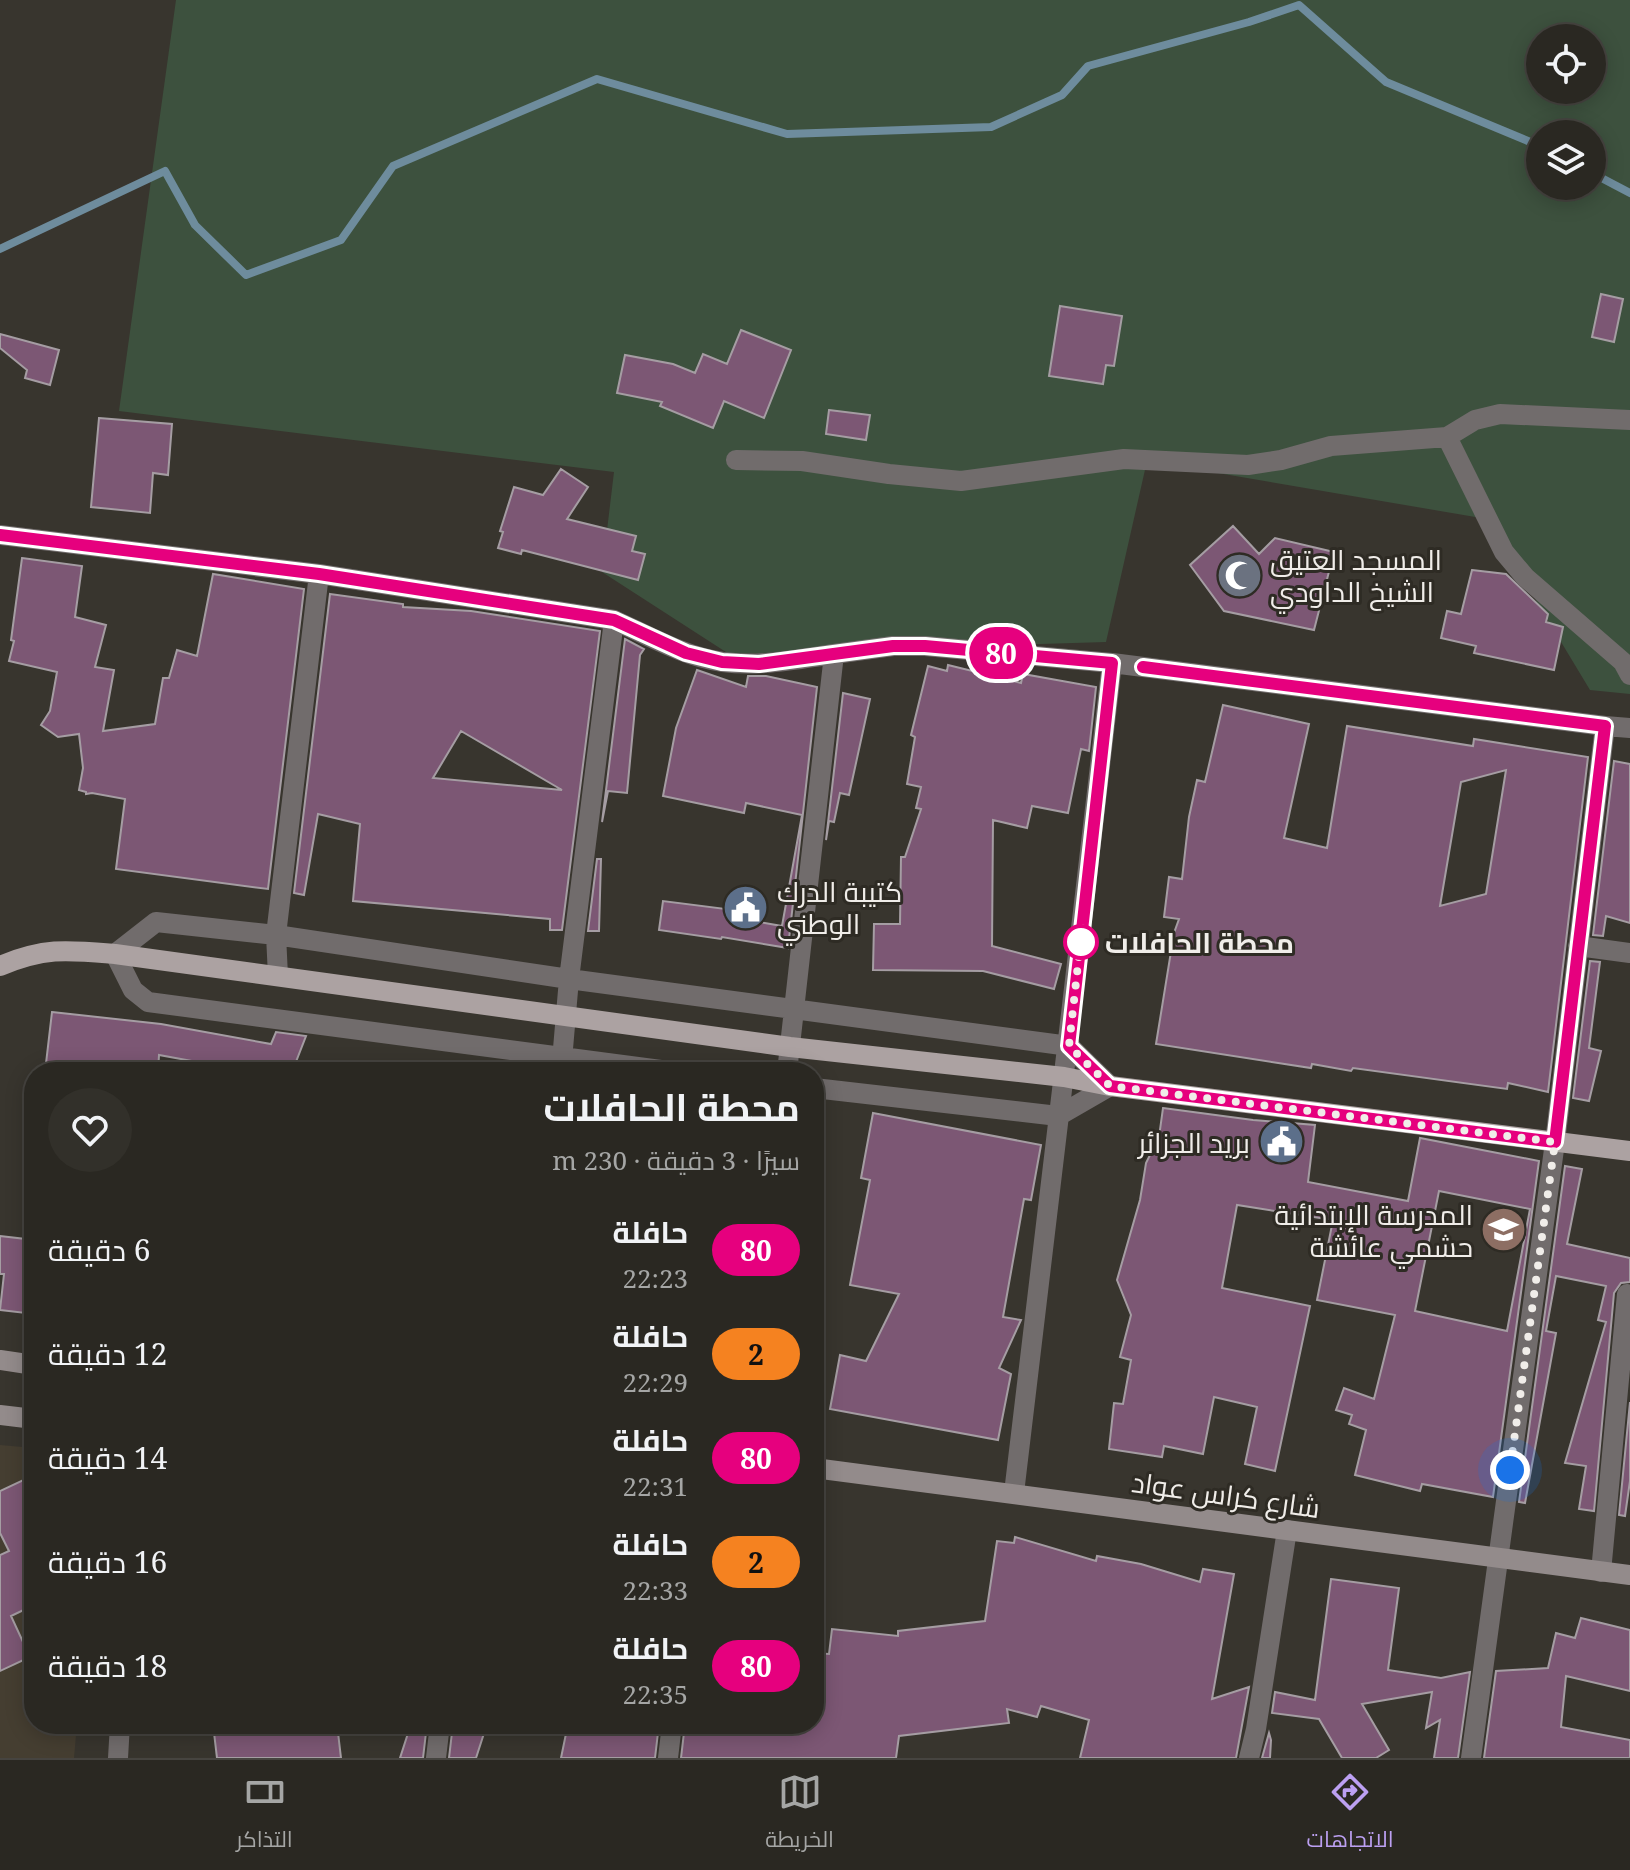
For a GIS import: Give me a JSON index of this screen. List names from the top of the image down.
{
  "streets": {
    "street": ["شارع كراس عواد"]
  },
  "places": {
    "mosque": ["المسجد العتيق الشيخ الداودي"],
    "public building": ["كتيبة الدرك الوطني", "بريد الجزائر"],
    "other": ["محطة الحافلات"],
    "school or university": ["المدرسة الإبتدائية حشمي عائشة"]
  },
  "lines": ["bus line 80"],
  "page": {
    "on_map": "80",
    "heading": ["محطة الحافلات", "سيرًا · 3 دقيقة · 230 m"],
    "list": [
      {
        "mark": "80",
        "name": "حافلة",
        "note": "22:23",
        "value": "6 دقيقة"
      },
      {
        "mark": "2",
        "name": "حافلة",
        "note": "22:29",
        "value": "12 دقيقة"
      },
      {
        "mark": "80",
        "name": "حافلة",
        "note": "22:31",
        "value": "14 دقيقة"
      },
      {
        "mark": "2",
        "name": "حافلة",
        "note": "22:33",
        "value": "16 دقيقة"
      },
      {
        "mark": "80",
        "name": "حافلة",
        "note": "22:35",
        "value": "18 دقيقة"
      }
    ],
    "tabs": ["الاتجاهات", "الخريطة", "التذاكر"]
  }
}
